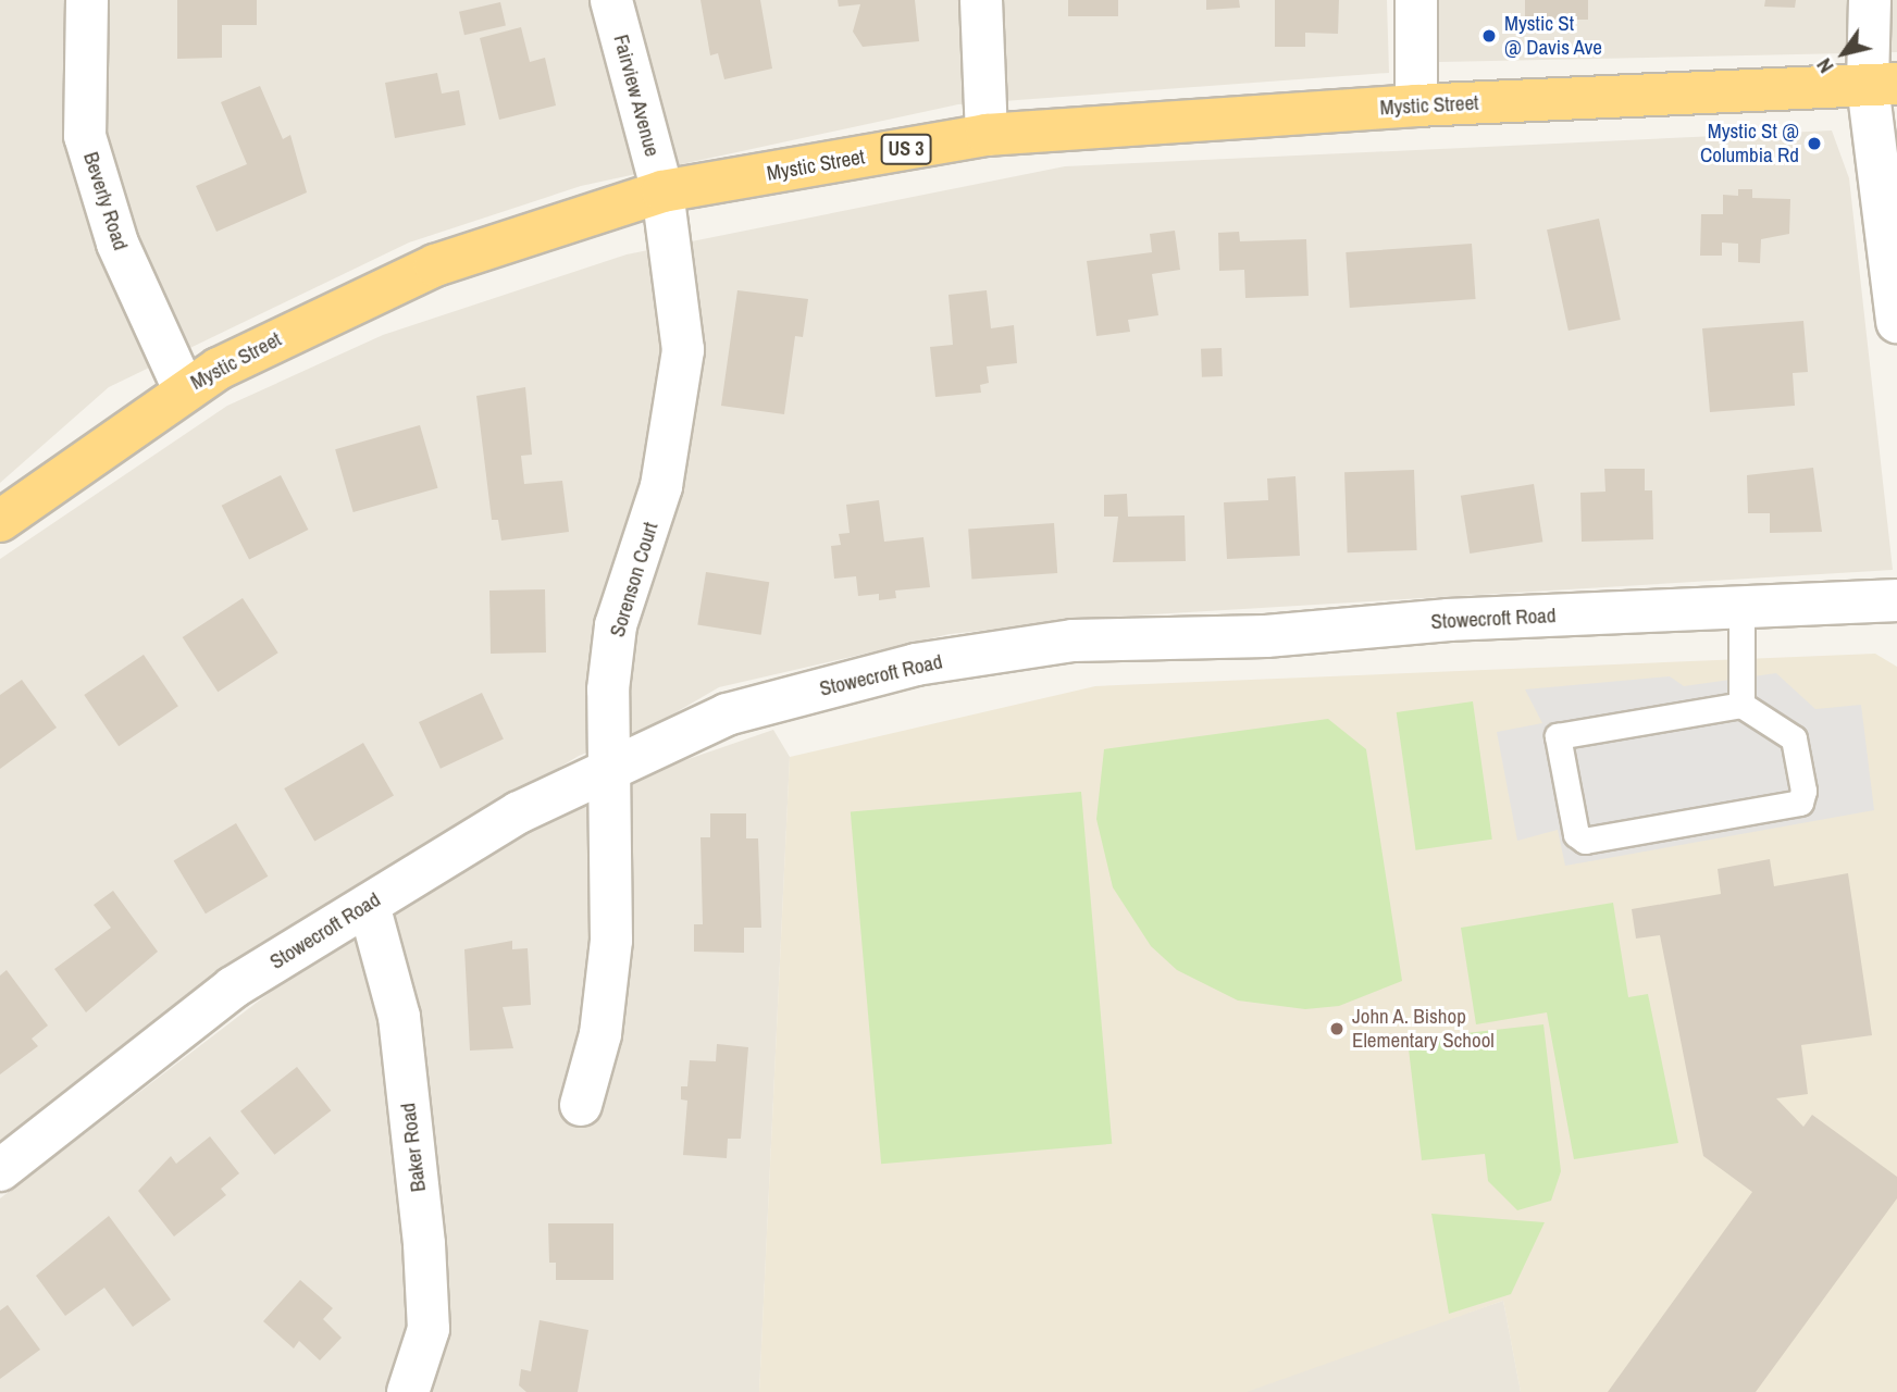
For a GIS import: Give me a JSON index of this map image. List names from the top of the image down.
{
  "streets": {
    "highway": ["Mystic Street", "US 3"],
    "street": [
      "Fairview Avenue",
      "Beverly Road",
      "Sorenson Court",
      "Stowecroft Road",
      "Baker Road"
    ]
  },
  "crossings": [
    ["Fairview Avenue", "Mystic Street"],
    ["Fairview Avenue", "Sorenson Court"],
    ["Mystic Street", "Beverly Road"],
    ["Mystic Street", "Sorenson Court"],
    ["Sorenson Court", "Stowecroft Road"],
    ["Stowecroft Road", "Baker Road"]
  ],
  "places": ["Mystic St @ Davis Ave", "Mystic St @ Columbia Rd", "John A. Bishop Elementary School"],
  "north": "bottom left"
}
